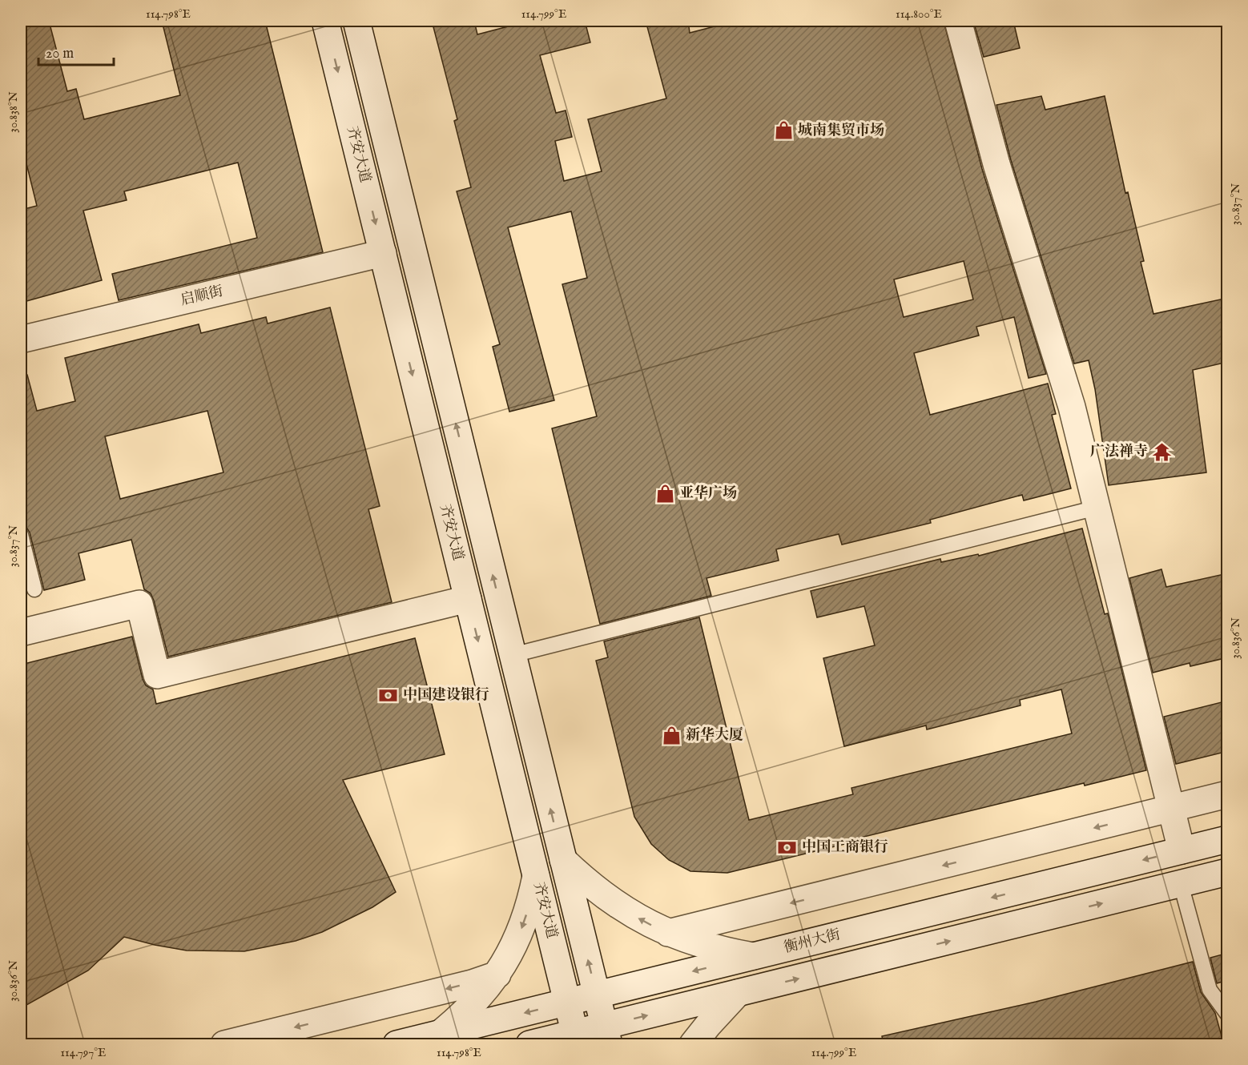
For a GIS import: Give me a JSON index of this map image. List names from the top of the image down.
{
  "streets": {
    "main road": ["齐安大道", "启顺街", "衡州大街"]
  },
  "crossings": [
    ["齐安大道", "启顺街"],
    ["齐安大道", "衡州大街"]
  ],
  "places": {
    "shop": ["城南集贸市场", "亚华广场", "新华大厦"],
    "temple": ["广法禅寺"],
    "bank": ["中国建设银行", "中国工商银行"]
  },
  "scale_bar": "20 m",
  "coordinates": [
    "114.798°E",
    "114.799°E",
    "114.800°E",
    "30.838°N",
    "30.837°N",
    "30.836°N",
    "114.797°E"
  ]
}
